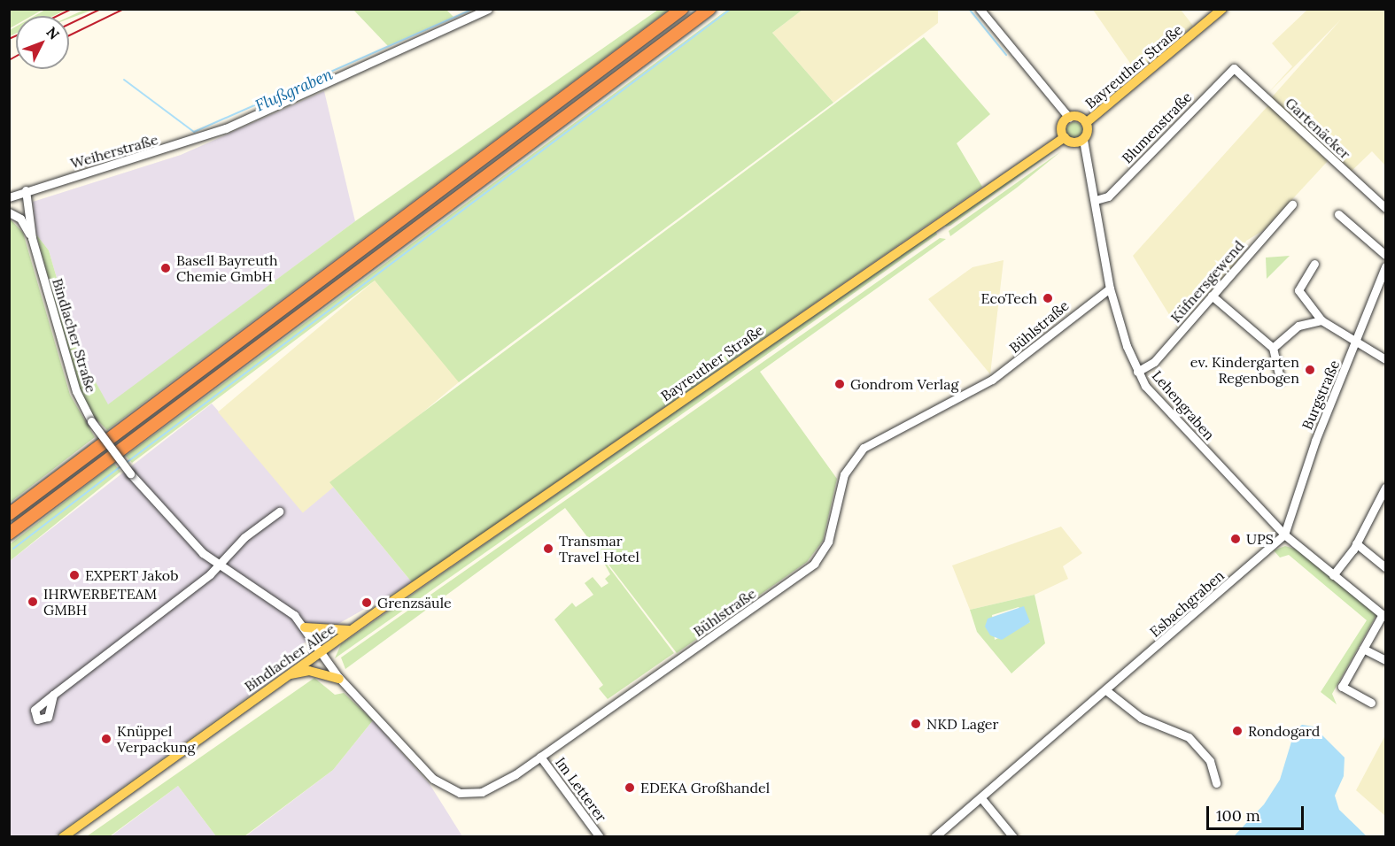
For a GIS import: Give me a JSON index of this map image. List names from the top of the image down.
{
  "streets": {
    "main road": ["Bayreuther Straße", "Bindlacher Allee"],
    "street": [
      "Blumenstraße",
      "Gartenäcker",
      "Weiherstraße",
      "Küfnersgewend",
      "Bühlstraße",
      "Bindlacher Straße",
      "Burgstraße",
      "Lehengraben",
      "Esbachgraben",
      "Im Letterer"
    ]
  },
  "crossings": [
    ["Bayreuther Straße", "Lehengraben"],
    ["Bayreuther Straße", "Bindlacher Allee"],
    ["Blumenstraße", "Gartenäcker"],
    ["Blumenstraße", "Lehengraben"],
    ["Weiherstraße", "Bindlacher Straße"],
    ["Küfnersgewend", "Lehengraben"],
    ["Bühlstraße", "Bindlacher Straße"],
    ["Bühlstraße", "Lehengraben"],
    ["Bühlstraße", "Bindlacher Allee"],
    ["Bühlstraße", "Im Letterer"],
    ["Bindlacher Straße", "Bindlacher Allee"],
    ["Burgstraße", "Lehengraben"],
    ["Burgstraße", "Esbachgraben"],
    ["Lehengraben", "Esbachgraben"]
  ],
  "water": ["Flußgraben"],
  "places": [
    "Basell Bayreuth Chemie GmbH",
    "EcoTech",
    "ev. Kindergarten Regenbogen",
    "Gondrom Verlag",
    "UPS",
    "Transmar Travel Hotel",
    "EXPERT Jakob",
    "IHRWERBETEAM GMBH",
    "Grenzsäule",
    "NKD Lager",
    "Rondogard",
    "Knüppel Verpackung",
    "EDEKA Großhandel"
  ],
  "scale_bar": "100 m",
  "north": "top right"
}
